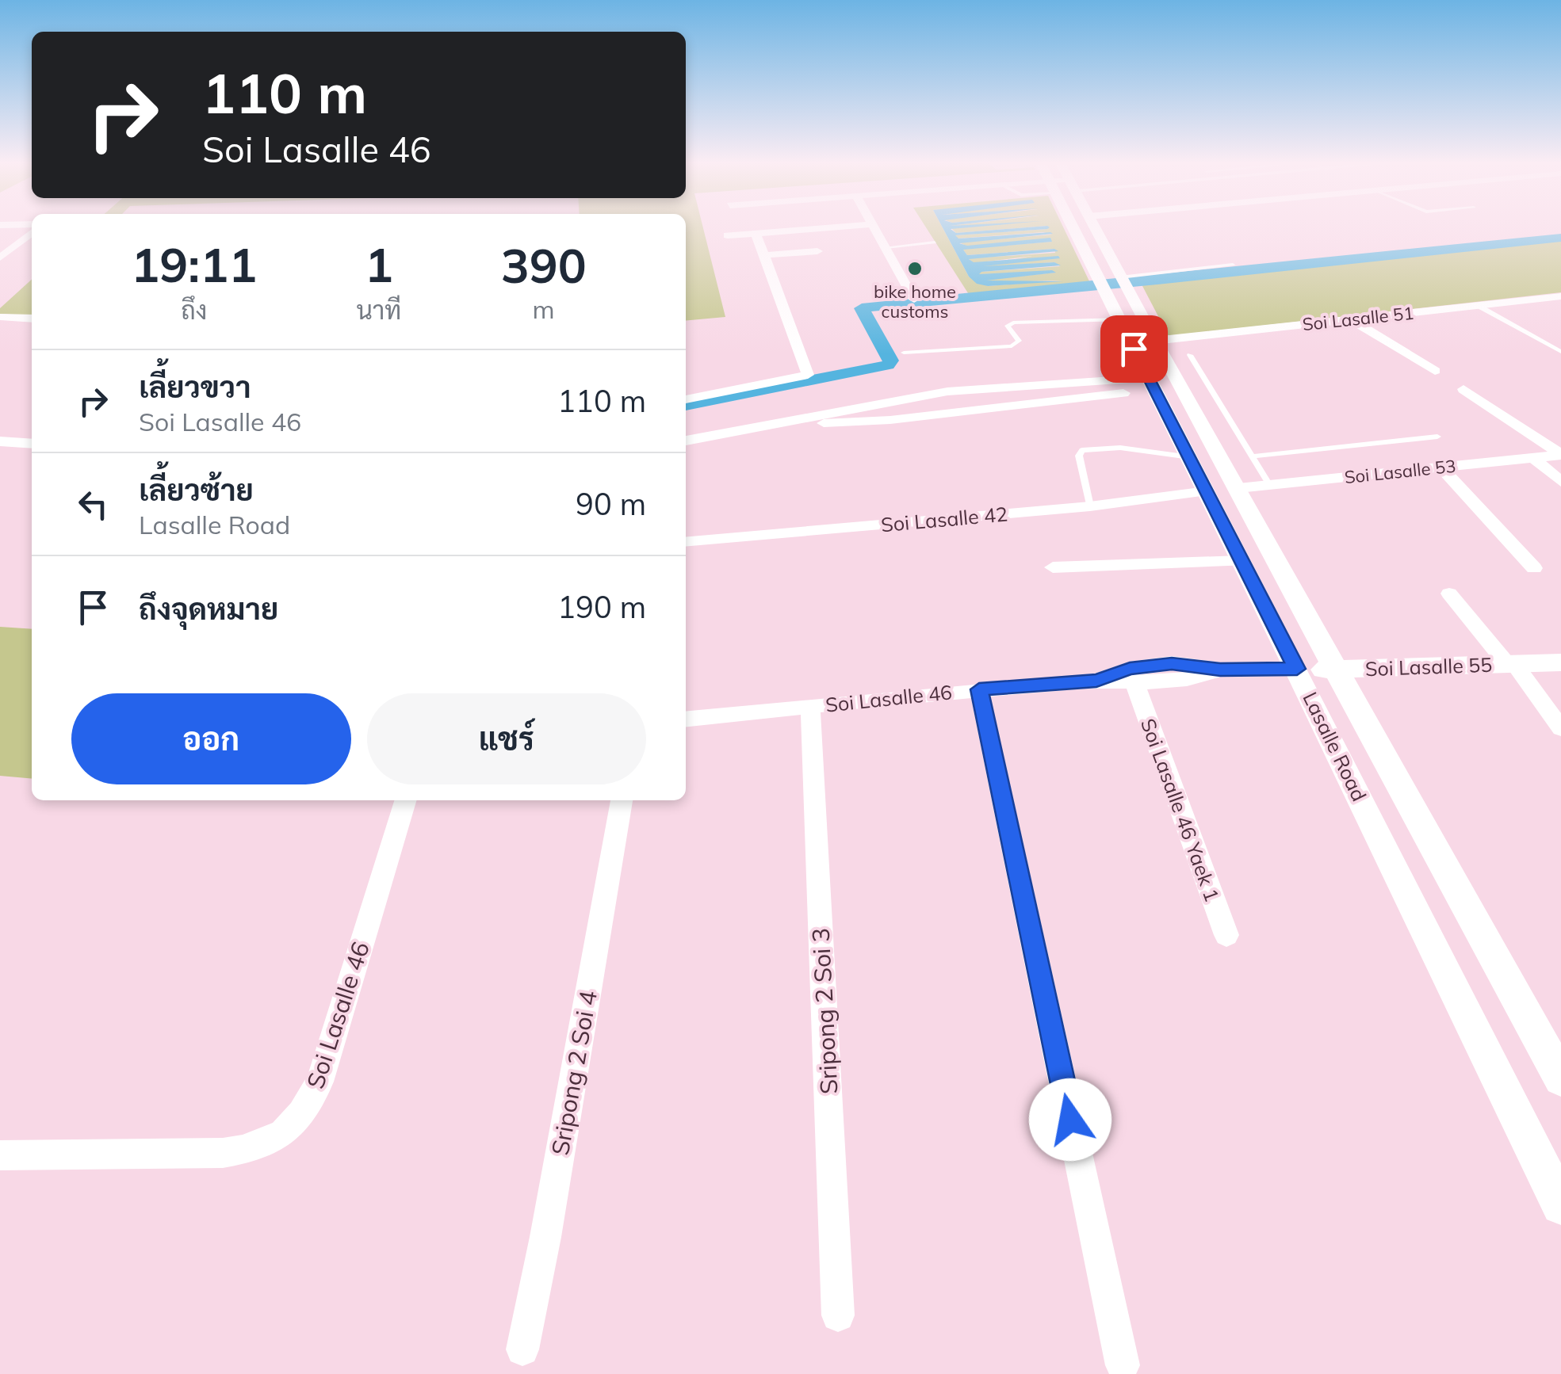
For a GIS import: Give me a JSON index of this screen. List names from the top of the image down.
{
  "streets": {
    "street": [
      "Soi Lasalle 51",
      "Soi Lasalle 53",
      "Soi Lasalle 42",
      "Soi Lasalle 55",
      "Soi Lasalle 46",
      "Lasalle Road",
      "Soi Lasalle 46 Yaek 1",
      "Sripong 2 Soi 3",
      "Sripong 2 Soi 4"
    ]
  },
  "crossings": [
    ["Soi Lasalle 51", "Lasalle Road"],
    ["Soi Lasalle 53", "Lasalle Road"],
    ["Soi Lasalle 42", "Lasalle Road"],
    ["Soi Lasalle 55", "Soi Lasalle 46"],
    ["Soi Lasalle 55", "Lasalle Road"],
    ["Soi Lasalle 46", "Lasalle Road"],
    ["Soi Lasalle 46", "Soi Lasalle 46 Yaek 1"],
    ["Soi Lasalle 46", "Sripong 2 Soi 3"]
  ],
  "places": ["bike home customs"],
  "page": {
    "turn": ["110 m", "Soi Lasalle 46"],
    "eta": [
      "19:11",
      "ถึง",
      "1",
      "นาที",
      "390",
      "m"
    ],
    "list": [
      {
        "name": "เลี้ยวขวา",
        "note": "Soi Lasalle 46",
        "value": "110 m"
      },
      {
        "name": "เลี้ยวซ้าย",
        "note": "Lasalle Road",
        "value": "90 m"
      },
      {
        "name": "ถึงจุดหมาย",
        "value": "190 m"
      }
    ],
    "buttons": ["ออก", "แชร์"]
  }
}
